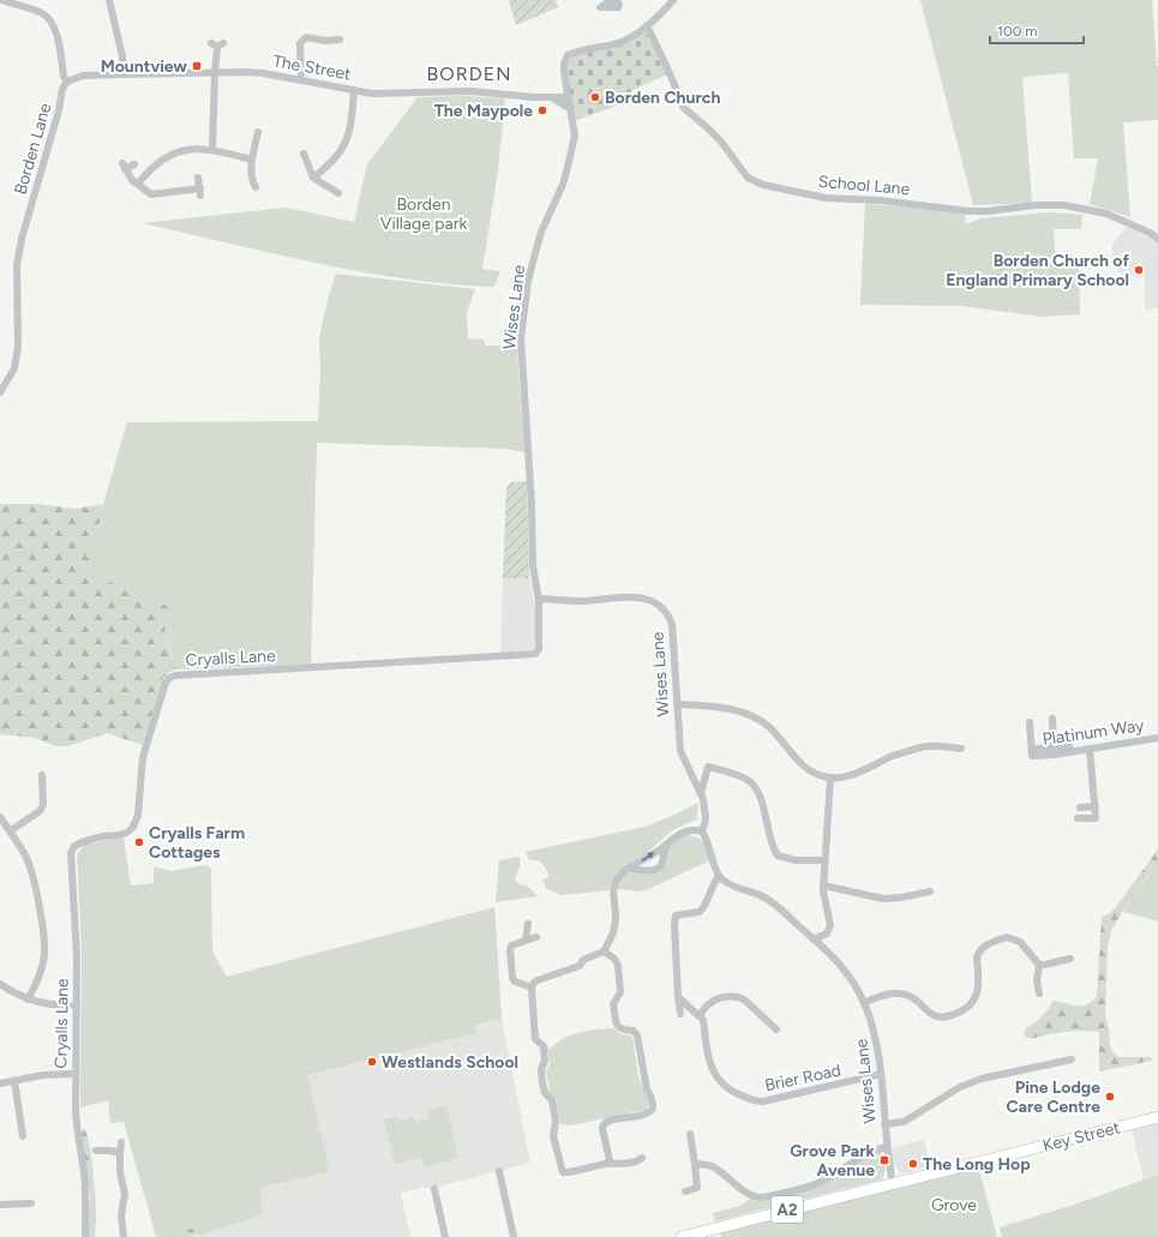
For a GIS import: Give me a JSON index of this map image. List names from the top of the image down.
{
  "streets": {
    "main road": ["Key Street", "A2"],
    "street": [
      "The Street",
      "Borden Lane",
      "School Lane",
      "Wises Lane",
      "Cryalls Lane",
      "Platinum Way",
      "Brier Road"
    ]
  },
  "crossings": [
    ["The Street", "Borden Lane"],
    ["The Street", "Wises Lane"],
    ["School Lane", "Wises Lane"],
    ["Wises Lane", "Cryalls Lane"],
    ["Wises Lane", "Brier Road"],
    ["Wises Lane", "Key Street"],
    ["Wises Lane", "A2"],
    ["Key Street", "A2"]
  ],
  "districts": ["BORDEN"],
  "parks": ["Borden Village park", "Grove"],
  "places": {
    "transit": ["Mountview", "Grove Park Avenue"],
    "other": [
      "Borden Church",
      "The Maypole",
      "Borden Church of England Primary School",
      "Cryalls Farm Cottages",
      "Westlands School",
      "Pine Lodge Care Centre",
      "The Long Hop"
    ]
  },
  "scale_bar": "100 m"
}
